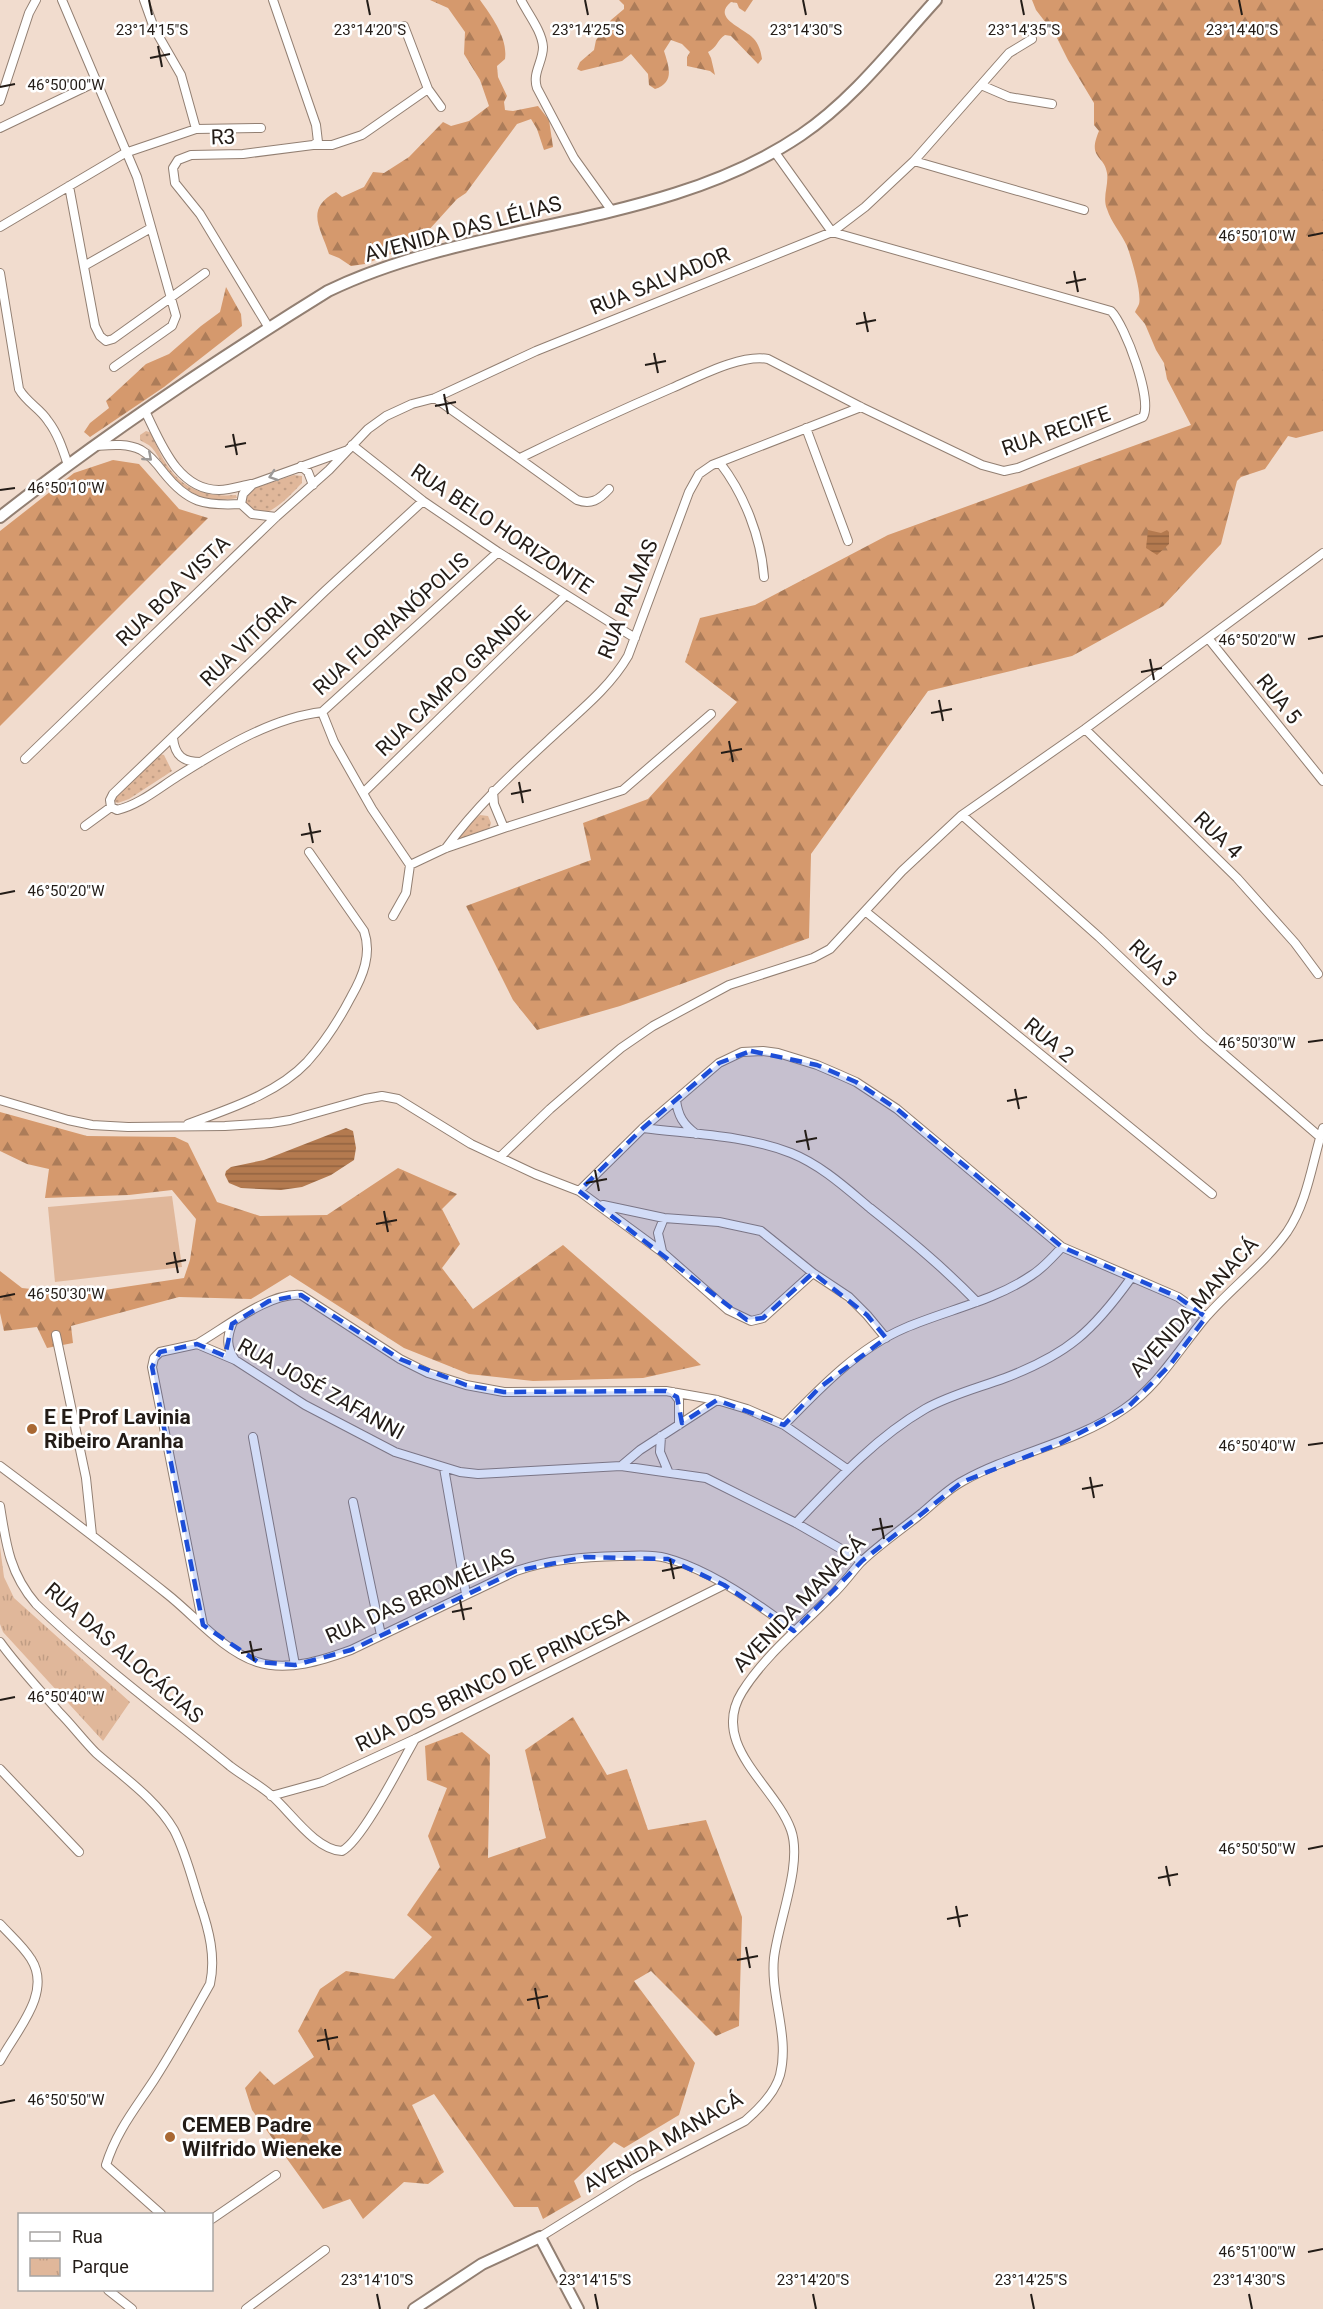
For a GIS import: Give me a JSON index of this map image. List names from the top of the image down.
{
  "streets": {
    "street": [
      "R3",
      "AVENIDA DAS LÉLIAS",
      "RUA SALVADOR",
      "RUA RECIFE",
      "RUA BELO HORIZONTE",
      "RUA BOA VISTA",
      "RUA PALMAS",
      "RUA FLORIANÓPOLIS",
      "RUA VITÓRIA",
      "RUA CAMPO GRANDE",
      "RUA 5",
      "RUA 4",
      "RUA 3",
      "RUA 2",
      "AVENIDA MANACÁ",
      "RUA JOSÉ ZAFANNI",
      "RUA DAS BROMÉLIAS",
      "RUA DAS ALOCÁCIAS",
      "RUA DOS BRINCO DE PRINCESA"
    ]
  },
  "crossings": [
    ["R3", "AVENIDA DAS LÉLIAS"],
    ["AVENIDA DAS LÉLIAS", "RUA SALVADOR"],
    ["RUA SALVADOR", "RUA RECIFE"],
    ["RUA SALVADOR", "RUA BELO HORIZONTE"],
    ["RUA SALVADOR", "RUA BOA VISTA"],
    ["RUA RECIFE", "RUA PALMAS"],
    ["RUA BELO HORIZONTE", "RUA BOA VISTA"],
    ["RUA BELO HORIZONTE", "RUA PALMAS"],
    ["RUA BELO HORIZONTE", "RUA FLORIANÓPOLIS"],
    ["RUA BELO HORIZONTE", "RUA VITÓRIA"],
    ["RUA BELO HORIZONTE", "RUA CAMPO GRANDE"],
    ["RUA FLORIANÓPOLIS", "RUA VITÓRIA"],
    ["RUA 3", "AVENIDA MANACÁ"],
    ["AVENIDA MANACÁ", "RUA JOSÉ ZAFANNI"],
    ["AVENIDA MANACÁ", "RUA DAS BROMÉLIAS"],
    ["RUA DAS BROMÉLIAS", "RUA DOS BRINCO DE PRINCESA"],
    ["RUA DAS ALOCÁCIAS", "RUA DOS BRINCO DE PRINCESA"]
  ],
  "places": ["E E Prof Lavinia Ribeiro Aranha", "CEMEB Padre Wilfrido Wieneke"],
  "legend": ["Rua", "Parque"],
  "coordinates": [
    "23°14'15\"S",
    "23°14'20\"S",
    "23°14'25\"S",
    "23°14'30\"S",
    "23°14'35\"S",
    "23°14'40\"S",
    "46°50'00\"W",
    "46°50'10\"W",
    "46°50'20\"W",
    "46°50'30\"W",
    "46°50'40\"W",
    "46°50'50\"W",
    "46°51'00\"W",
    "23°14'10\"S"
  ]
}
